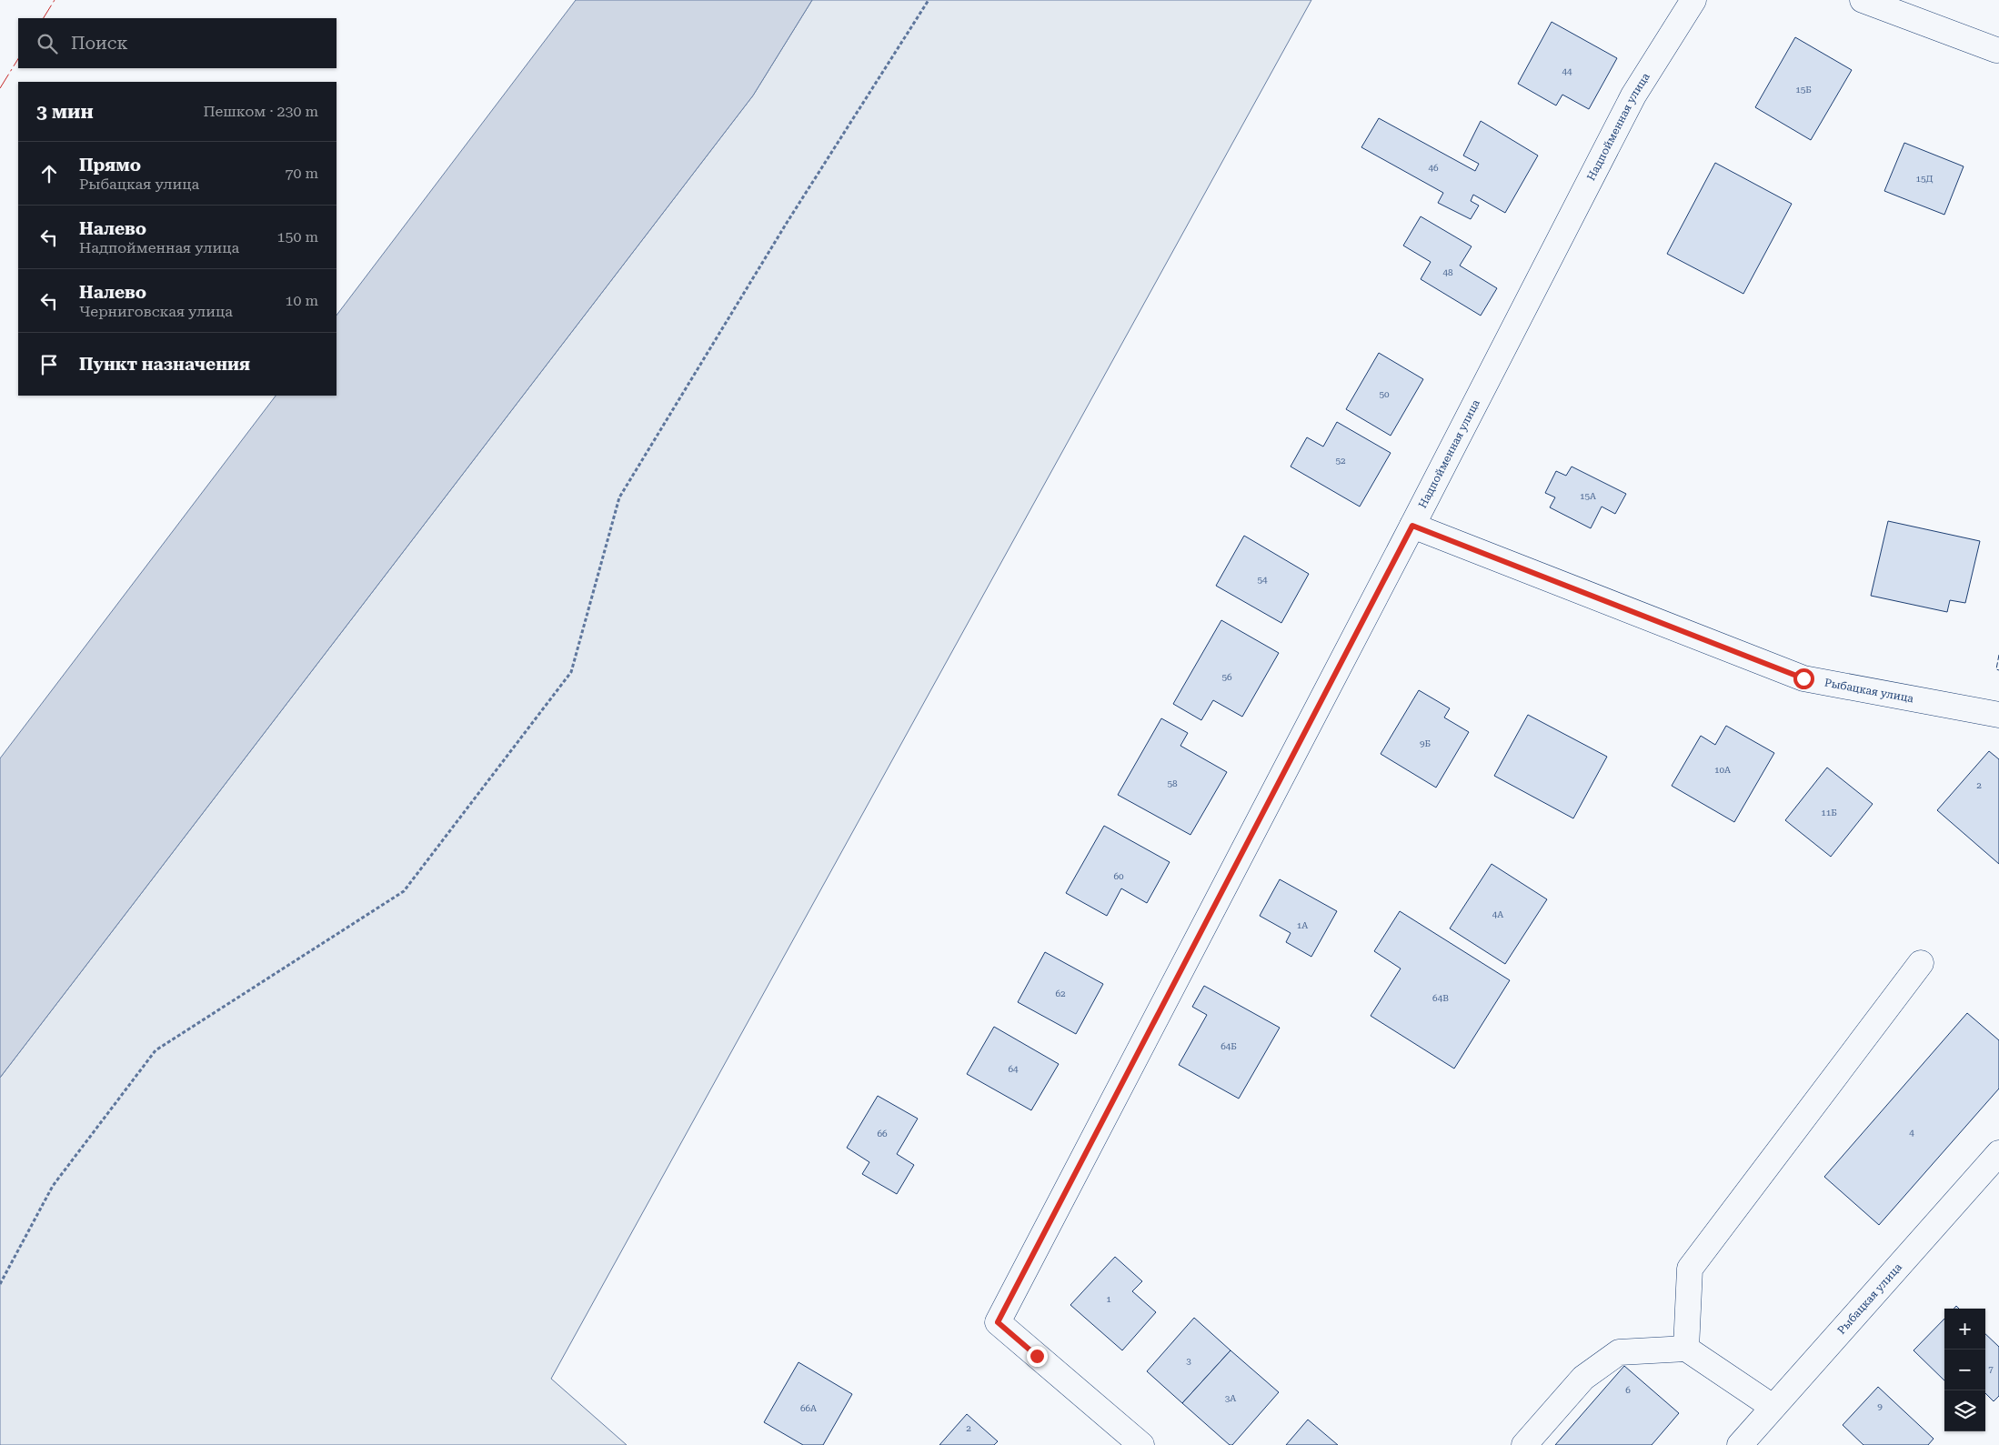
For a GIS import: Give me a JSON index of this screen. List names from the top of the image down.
{
  "streets": {
    "street": ["Надпойменная улица", "Рыбацкая улица"]
  },
  "crossings": [
    ["Надпойменная улица", "Рыбацкая улица"]
  ],
  "house_numbers": [
    "44",
    "15Б",
    "46",
    "15Д",
    "48",
    "50",
    "52",
    "15А",
    "54",
    "56",
    "9Б",
    "10А",
    "58",
    "2",
    "11Б",
    "60",
    "4А",
    "1А",
    "62",
    "64В",
    "64Б",
    "64",
    "4",
    "66",
    "1",
    "3",
    "7",
    "6",
    "3А",
    "9",
    "66А",
    "2"
  ],
  "page": {
    "search": "Поиск",
    "heading": ["3 мин", "Пешком · 230 m"],
    "list": [
      ["Прямо", "Рыбацкая улица", "70 m"],
      ["Налево", "Надпойменная улица", "150 m"],
      ["Налево", "Черниговская улица", "10 m"],
      "Пункт назначения"
    ],
    "map_buttons": ["+", "−"]
  }
}
